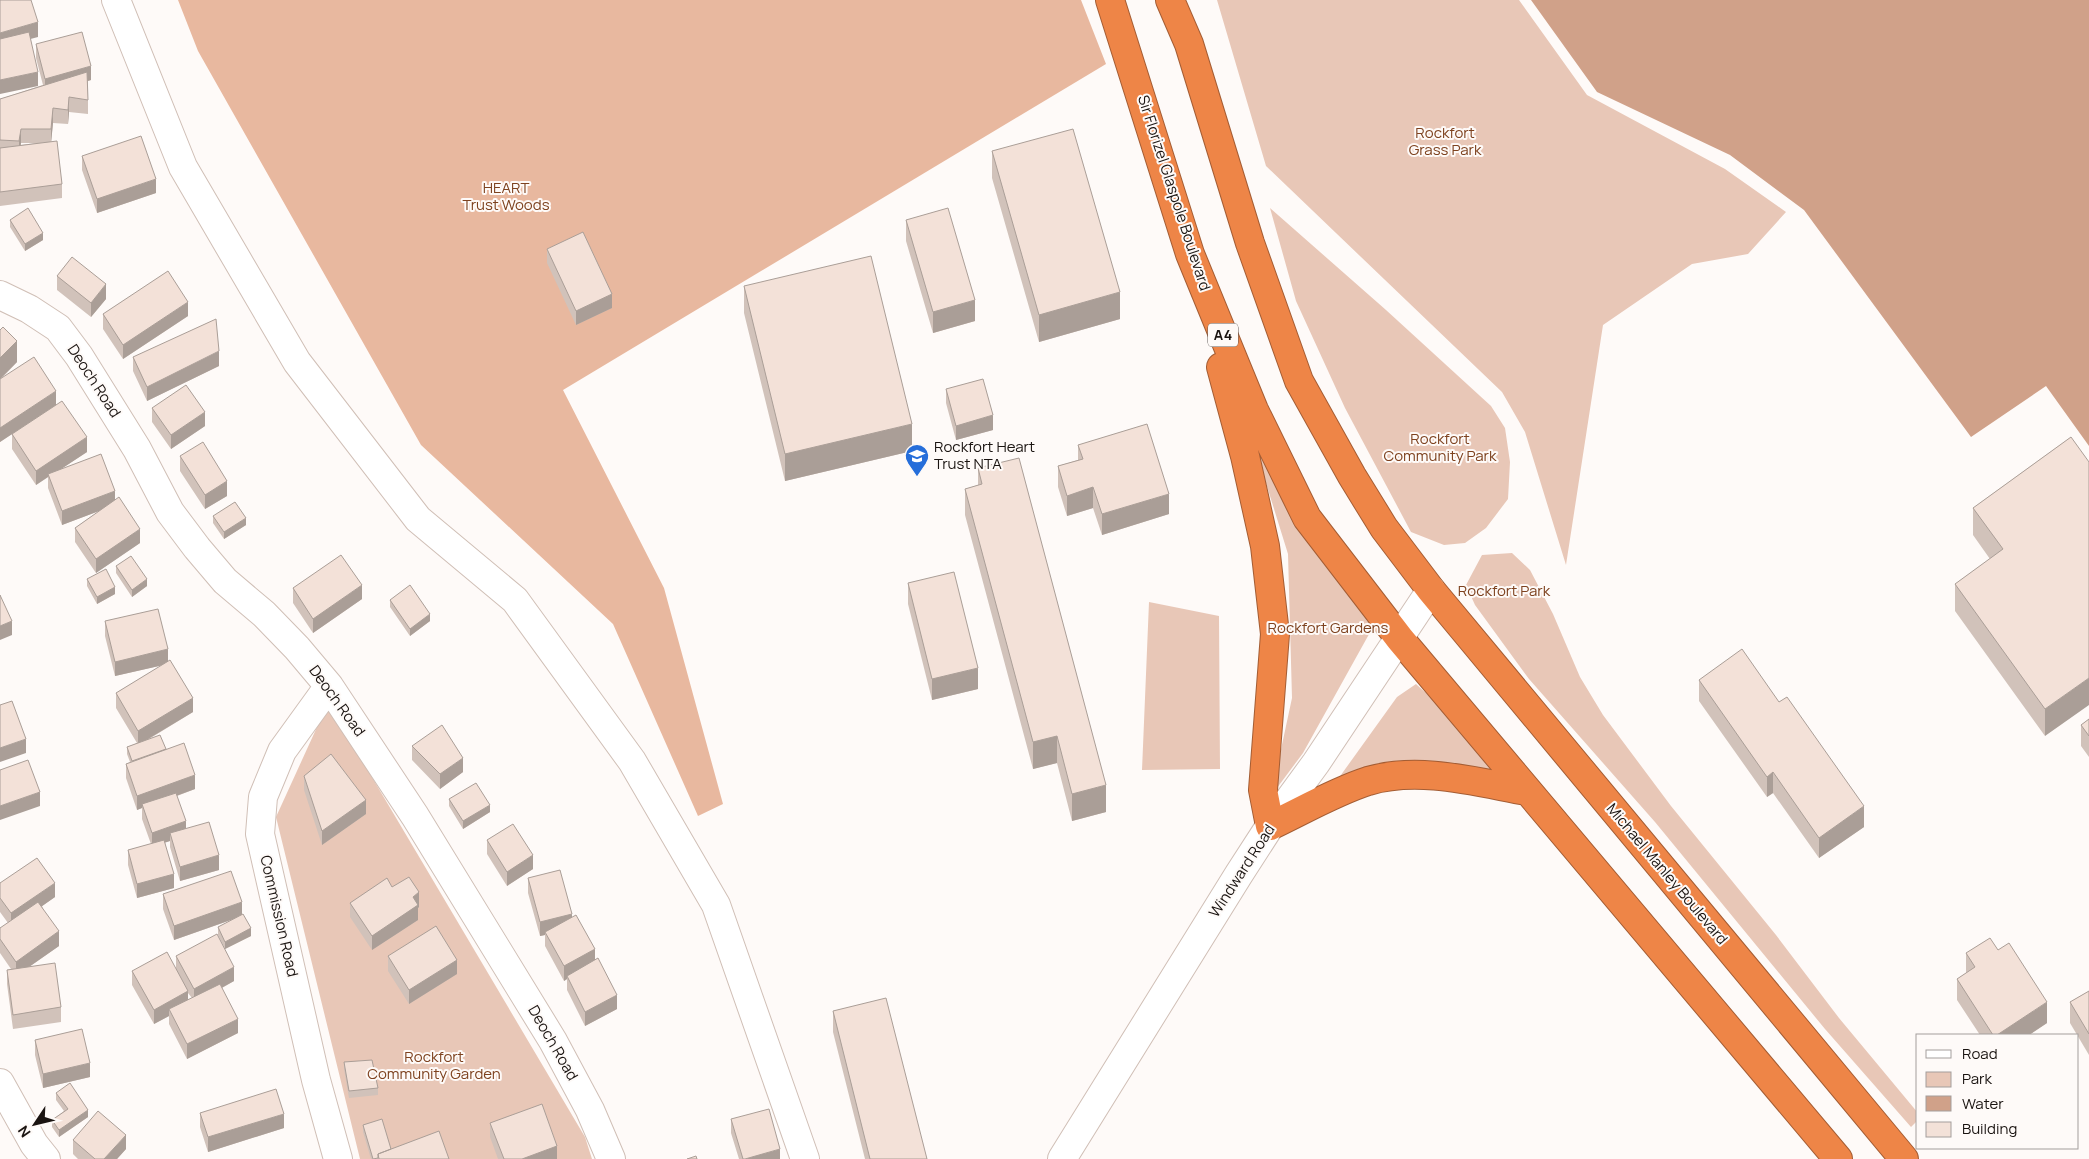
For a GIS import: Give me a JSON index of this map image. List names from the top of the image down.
{
  "streets": {
    "highway": ["Sir Florizel Glaspole Boulevard", "A4", "Michael Manley Boulevard"],
    "street": ["Deoch Road", "Windward Road", "Commission Road"]
  },
  "crossings": [
    ["Sir Florizel Glaspole Boulevard", "Windward Road"],
    ["Deoch Road", "Commission Road"],
    ["Windward Road", "Michael Manley Boulevard"]
  ],
  "parks": [
    "Rockfort Grass Park",
    "HEART Trust Woods",
    "Rockfort Community Park",
    "Rockfort Park",
    "Rockfort Gardens",
    "Rockfort Community Garden"
  ],
  "places": {
    "school or university": ["Rockfort Heart Trust NTA"]
  },
  "legend": [
    "Road",
    "Park",
    "Water",
    "Building"
  ],
  "north": "bottom left"
}
